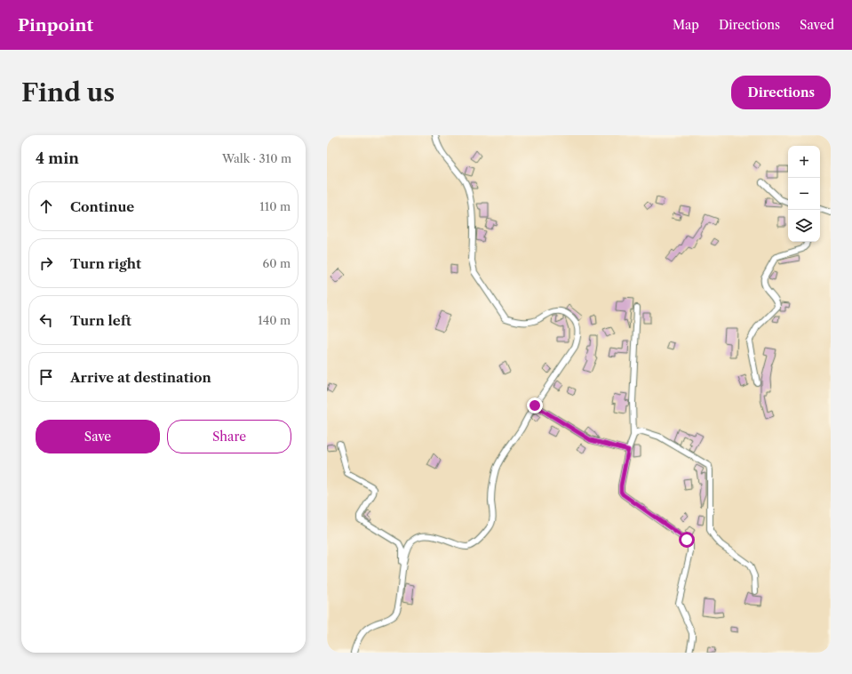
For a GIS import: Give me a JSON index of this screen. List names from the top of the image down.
{
  "page": {
    "header": "Pinpoint",
    "nav": ["Map", "Directions", "Saved"],
    "buttons": [
      "Directions",
      ["Save", "Share"]
    ],
    "title": "Find us",
    "heading": ["4 min", "Walk · 310 m"],
    "map_buttons": ["+", "−"],
    "list": [
      ["Continue", "110 m"],
      ["Turn right", "60 m"],
      ["Turn left", "140 m"],
      "Arrive at destination"
    ]
  }
}
